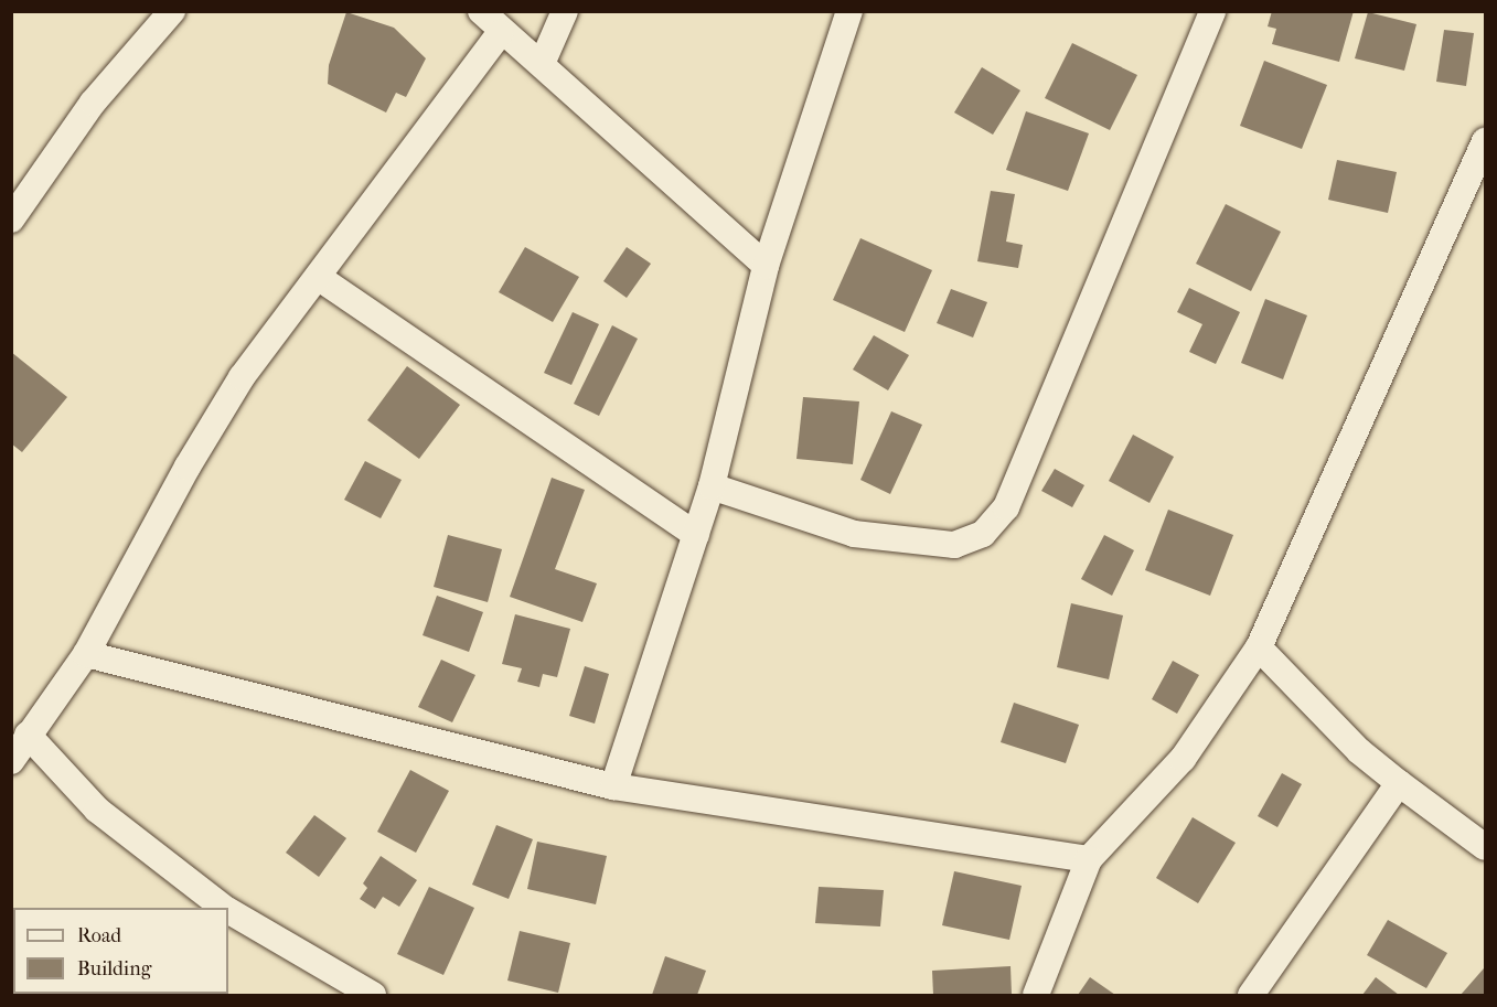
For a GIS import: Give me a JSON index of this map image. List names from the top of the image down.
{
  "legend": ["Road", "Building"]
}
